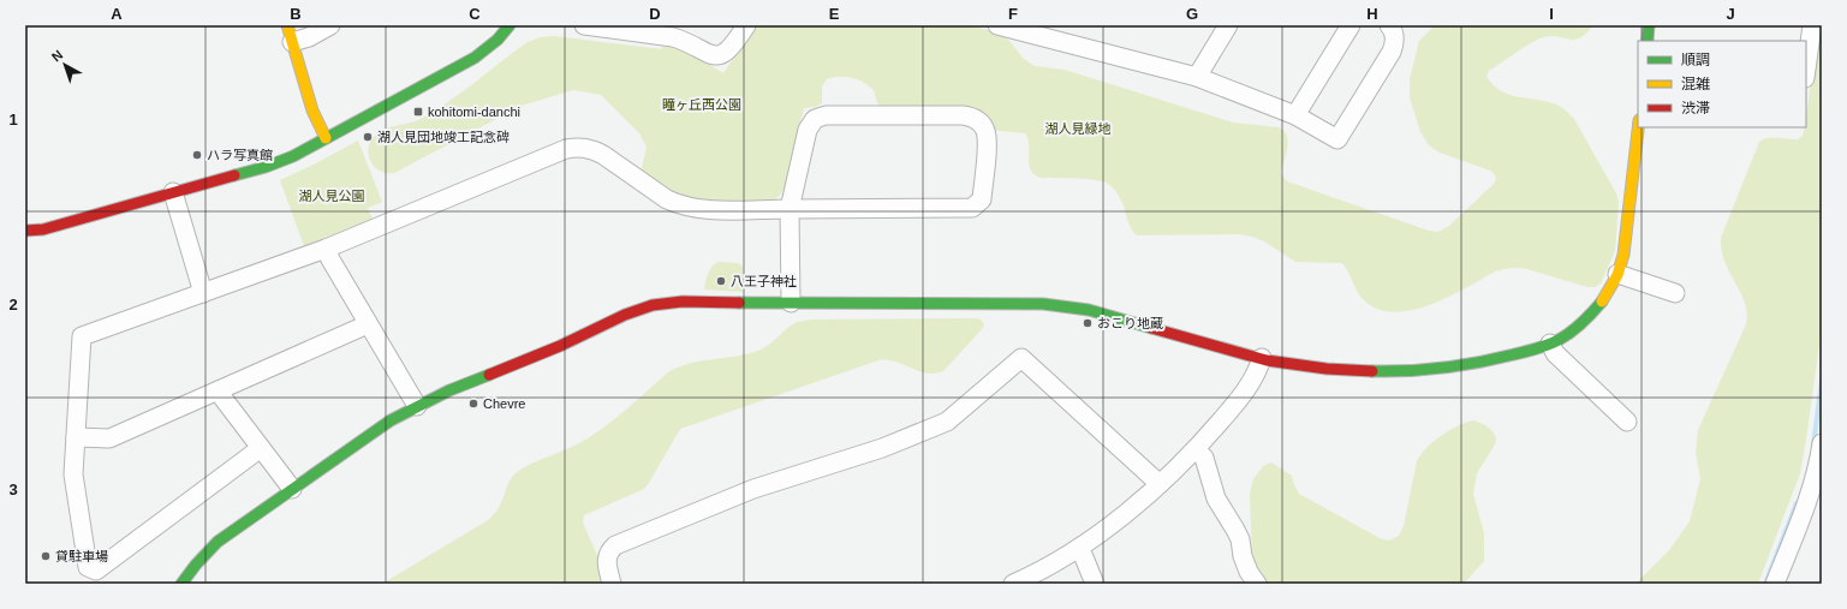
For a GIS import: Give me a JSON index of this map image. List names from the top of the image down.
{
  "parks": ["瞳ヶ丘西公園", "湖人見緑地", "湖人見公園"],
  "places": {
    "transit": ["kohitomi-danchi"],
    "other": [
      "湖人見団地竣工記念碑",
      "ハラ写真館",
      "八王子神社",
      "おこり地蔵",
      "Chevre",
      "貸駐車場"
    ]
  },
  "legend": ["順調", "混雑", "渋滞"],
  "north": "top left",
  "grid": {
    "columns": [
      "A",
      "B",
      "C",
      "D",
      "E",
      "F",
      "G",
      "H",
      "I",
      "J"
    ],
    "rows": ["1", "2", "3"]
  }
}
